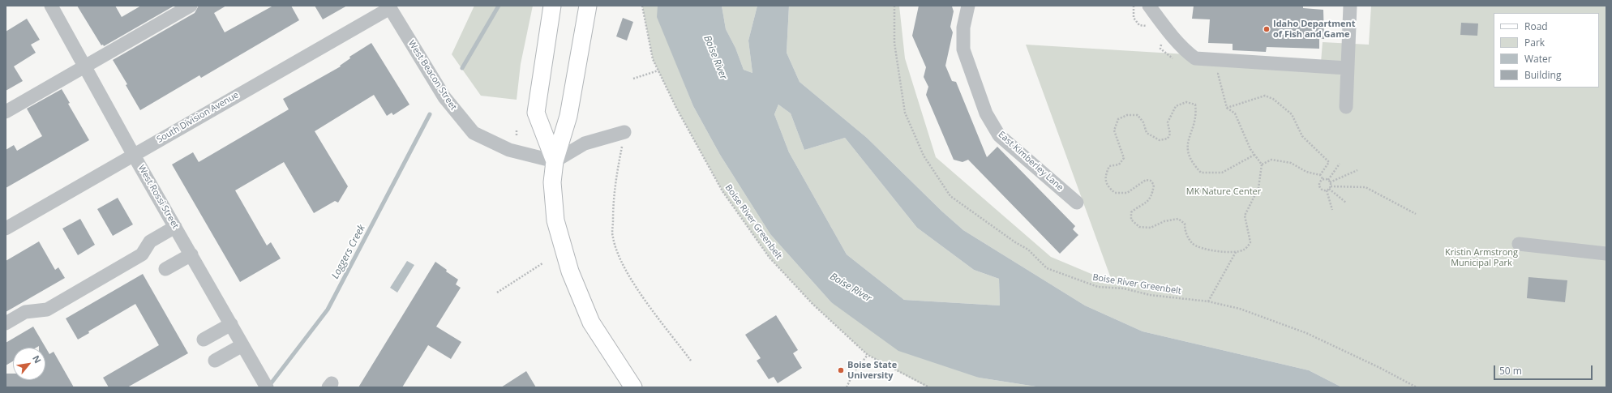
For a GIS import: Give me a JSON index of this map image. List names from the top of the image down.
{
  "streets": {
    "street": [
      "West Beacon Street",
      "South Division Avenue",
      "East Kimberley Lane",
      "West Rossi Street"
    ],
    "path": ["Boise River Greenbelt"]
  },
  "crossings": [
    ["West Beacon Street", "South Division Avenue"],
    ["South Division Avenue", "West Rossi Street"]
  ],
  "water": ["Boise River", "Loggers Creek"],
  "parks": ["MK Nature Center", "Kristin Armstrong Municipal Park"],
  "places": ["Idaho Department of Fish and Game", "Boise State University"],
  "legend": [
    "Road",
    "Park",
    "Water",
    "Building"
  ],
  "scale_bar": "50 m",
  "north": "top right"
}
